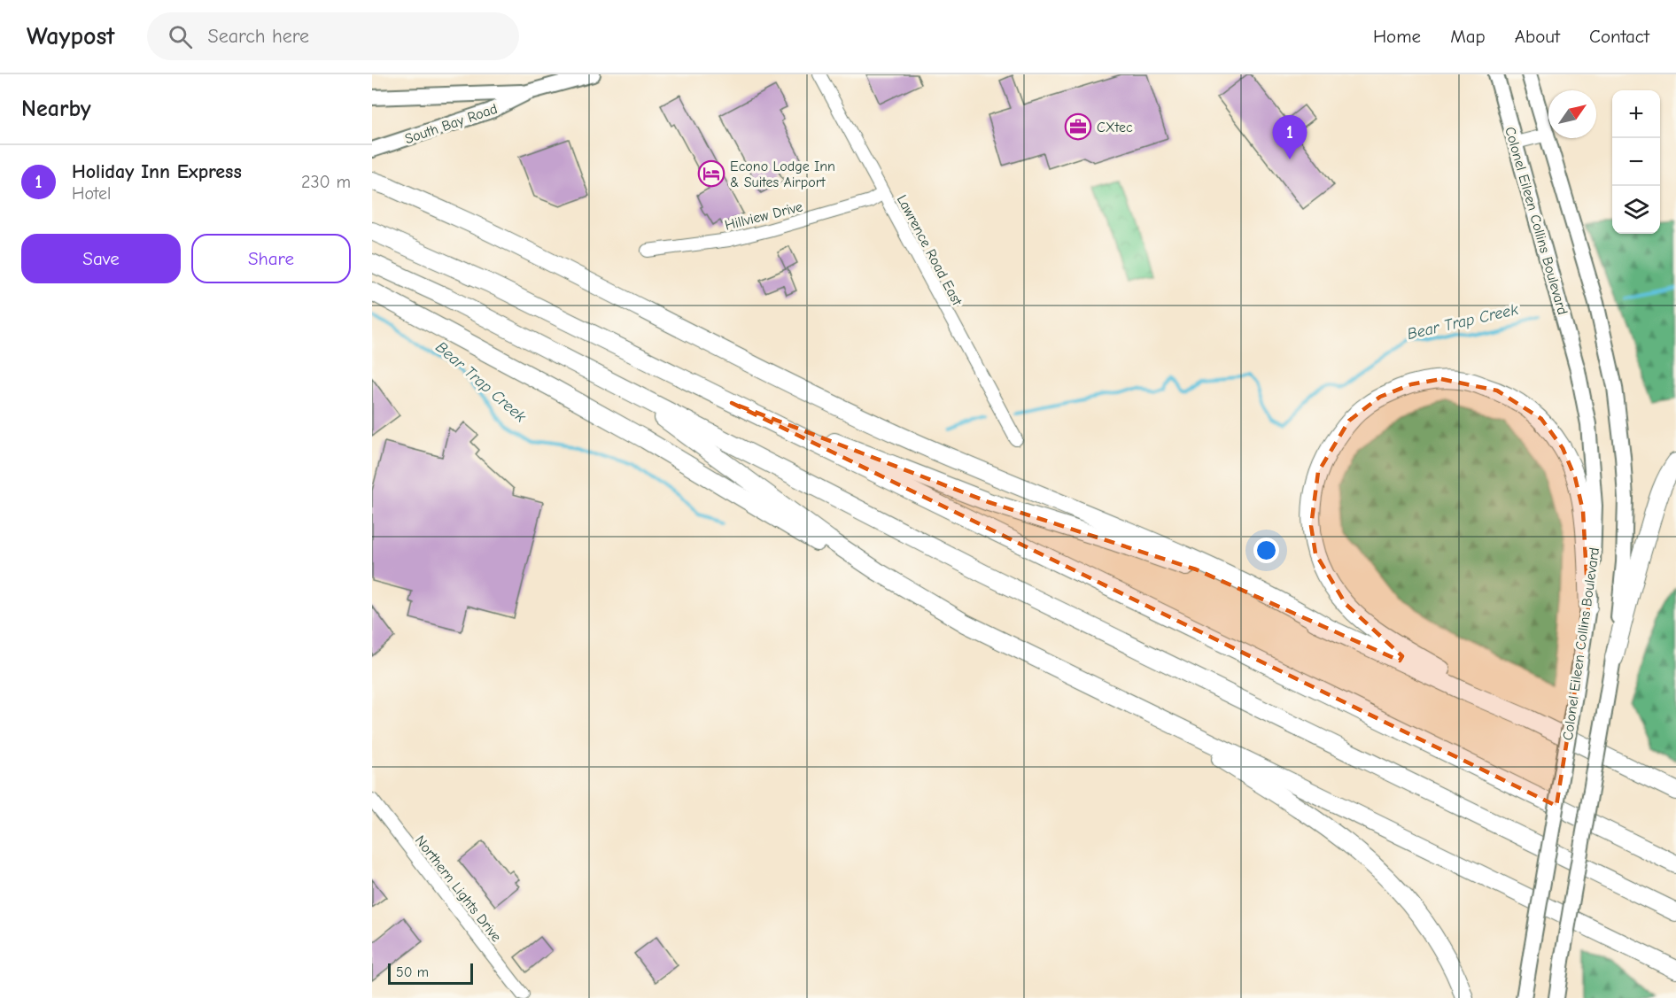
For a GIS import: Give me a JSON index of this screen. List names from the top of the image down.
{
  "streets": {
    "main road": ["South Bay Road", "Colonel Eileen Collins Boulevard"],
    "street": ["Hillview Drive", "Lawrence Road East", "Northern Lights Drive"]
  },
  "crossings": [
    ["Hillview Drive", "Lawrence Road East"]
  ],
  "water": ["Bear Trap Creek"],
  "places": {
    "office": ["CXtec"],
    "hotel": ["Econo Lodge Inn & Suites Airport"]
  },
  "scale_bar": "50 m",
  "north": "top right",
  "page": {
    "header": "Waypost",
    "search": "Search here",
    "nav": [
      "Home",
      "Map",
      "About",
      "Contact"
    ],
    "heading": "Nearby",
    "map_buttons": ["+", "−"],
    "pins": "1",
    "list": [
      {
        "mark": "1",
        "name": "Holiday Inn Express",
        "note": "Hotel",
        "value": "230 m"
      }
    ],
    "buttons": ["Save", "Share"],
    "scale": "50 m"
  }
}
